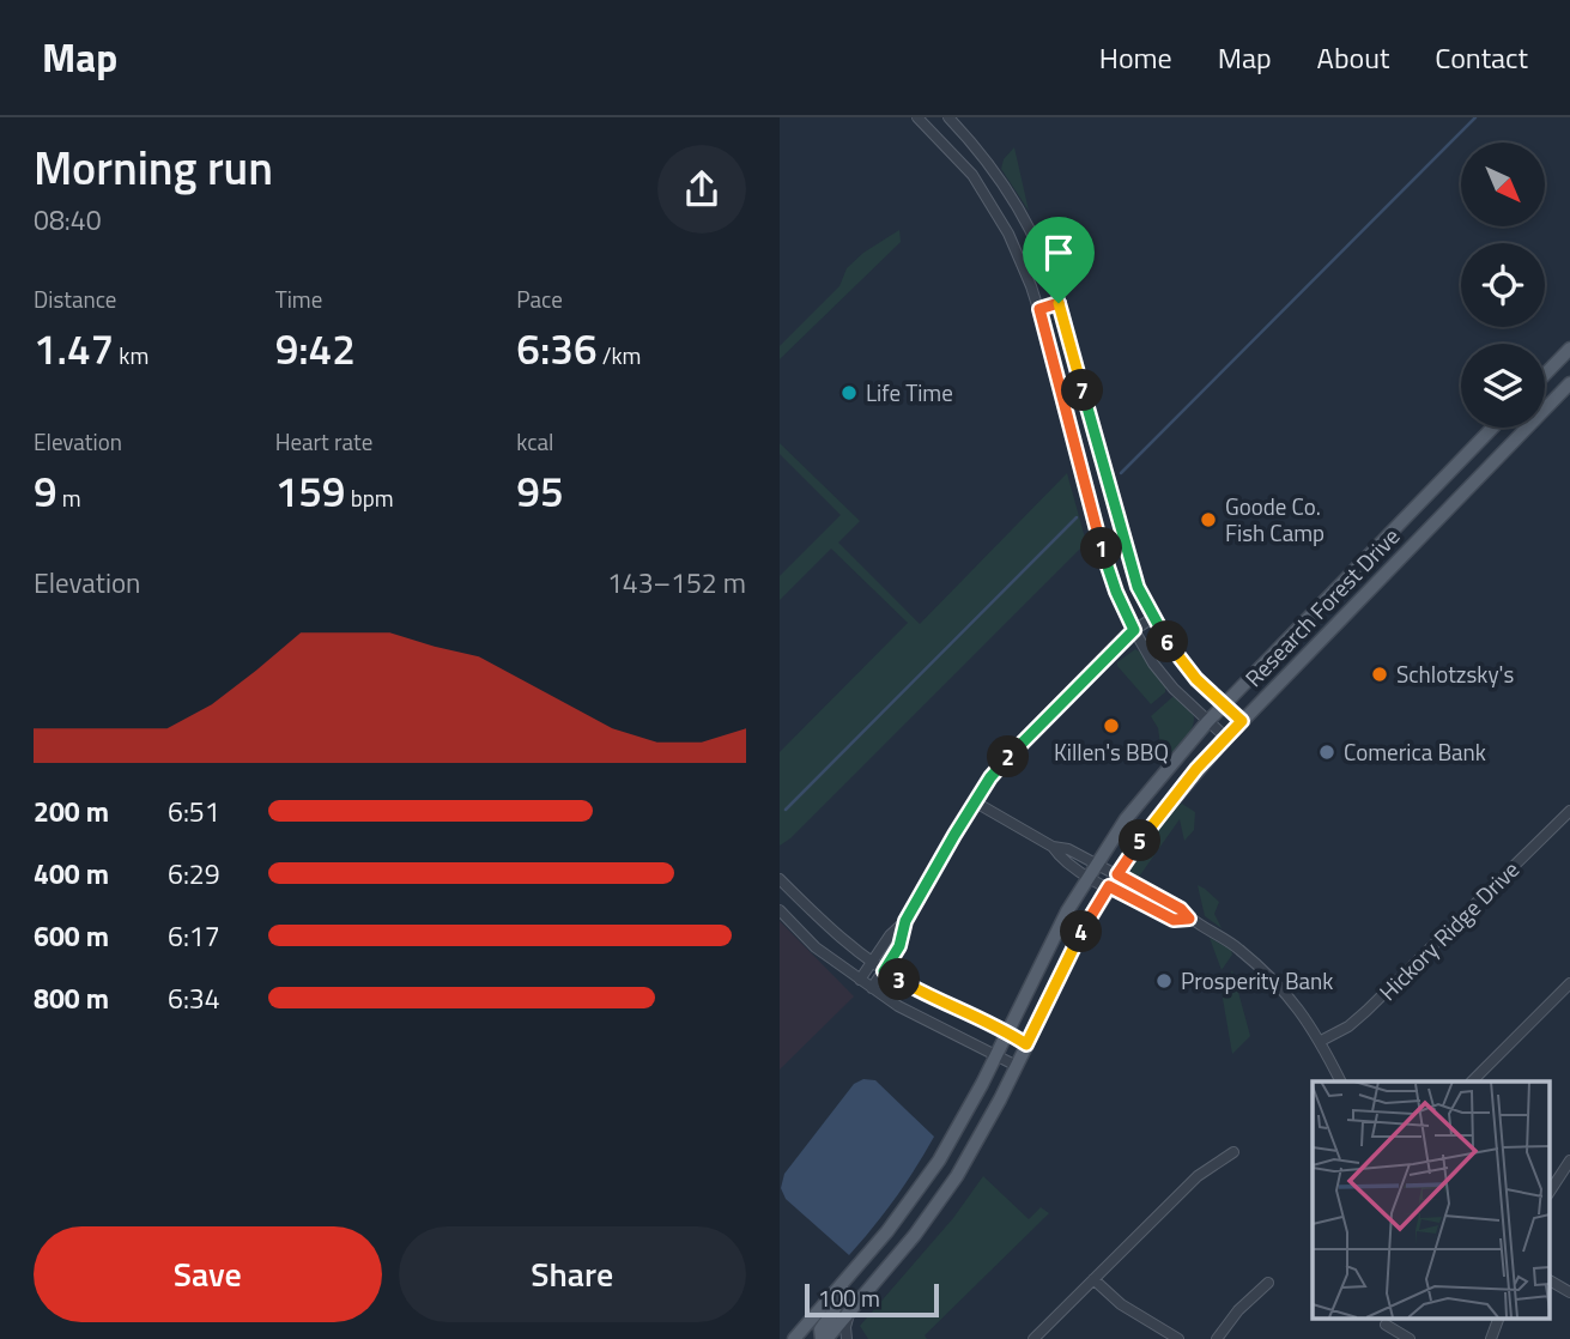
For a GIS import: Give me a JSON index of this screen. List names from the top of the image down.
{
  "streets": {
    "main road": ["Research Forest Drive"],
    "street": ["Hickory Ridge Drive"]
  },
  "places": [
    "Life Time",
    "Goode Co. Fish Camp",
    "Schlotzsky's",
    "Killen's BBQ",
    "Comerica Bank",
    "Prosperity Bank"
  ],
  "scale_bar": "100 m",
  "north": "bottom right",
  "page": {
    "header": "Map",
    "nav": [
      "Home",
      "Map",
      "About",
      "Contact"
    ],
    "heading": ["Morning run", "08:40"],
    "stats": [
      ["Distance", "1.47 km"],
      ["Time", "9:42"],
      ["Pace", "6:36 /km"],
      ["Elevation", "9 m"],
      ["Heart rate", "159 bpm"],
      ["kcal", "95"]
    ],
    "pins": [
      "7",
      "1",
      "6",
      "2",
      "5",
      "4",
      "3"
    ],
    "chart": ["Elevation", "143–152 m"],
    "list": [
      {
        "name": "200 m",
        "note": "6:51"
      },
      {
        "name": "400 m",
        "note": "6:29"
      },
      {
        "name": "600 m",
        "note": "6:17"
      },
      {
        "name": "800 m",
        "note": "6:34"
      }
    ],
    "buttons": ["Save", "Share"],
    "scale": "100 m"
  }
}
